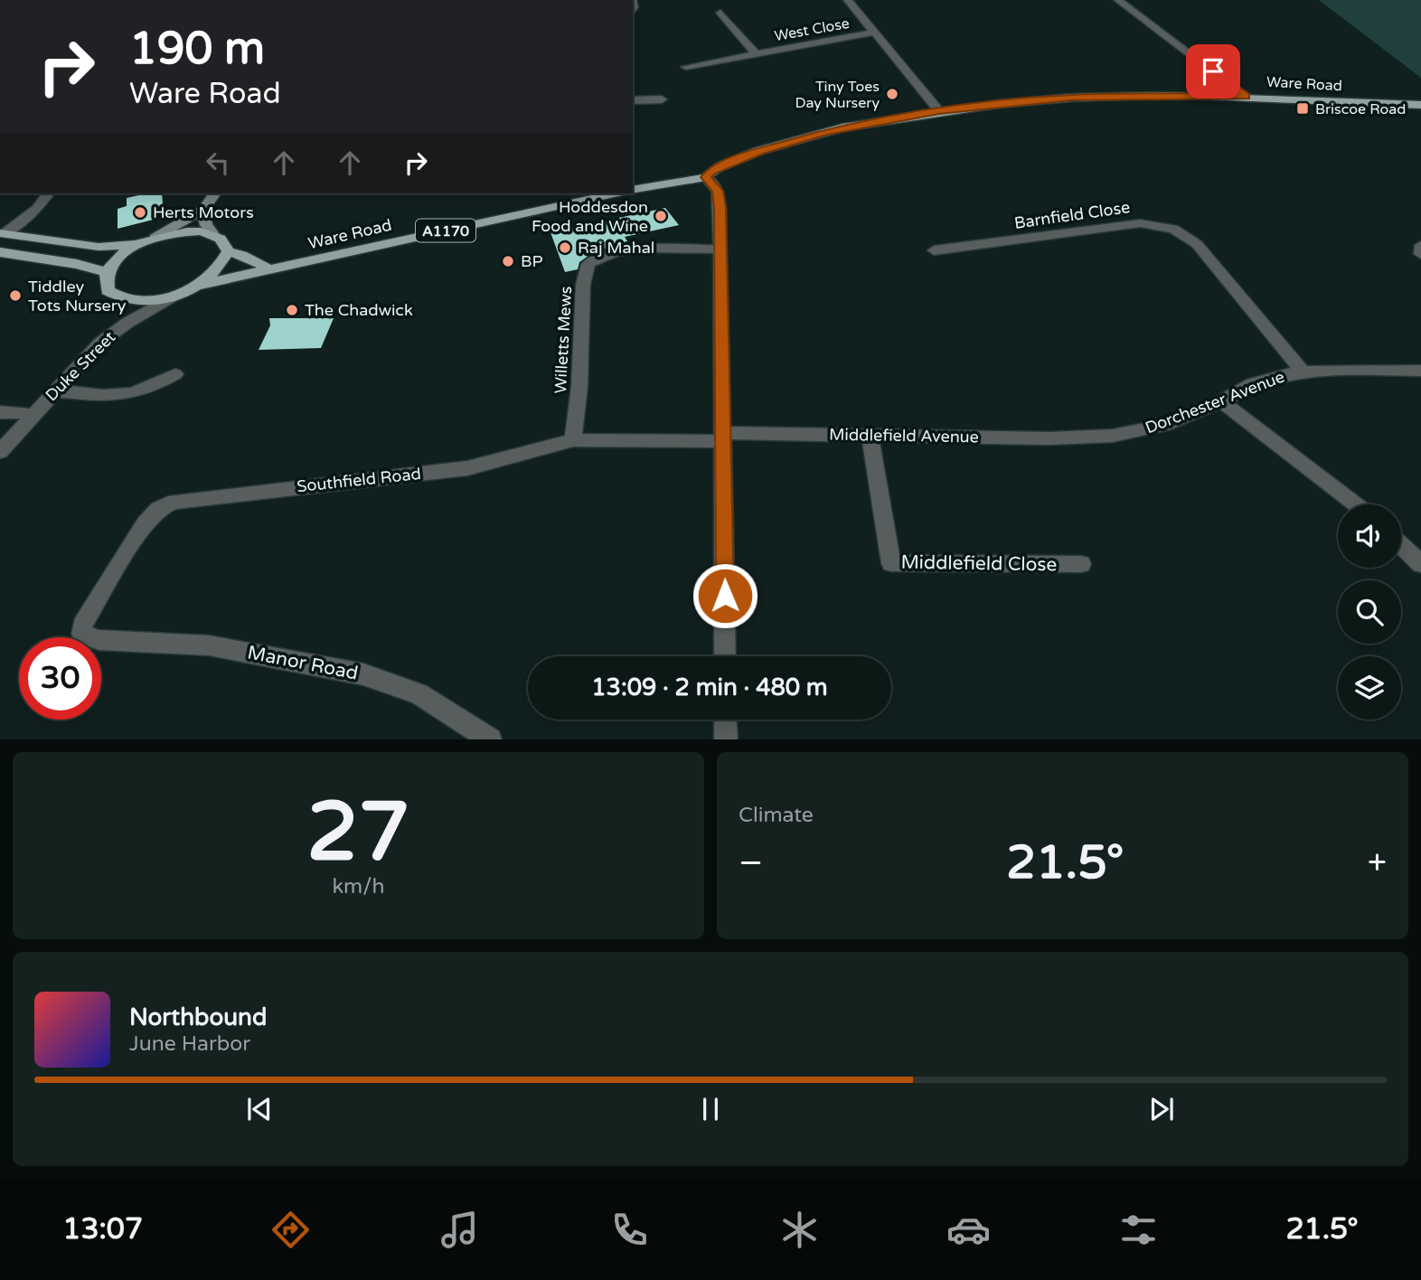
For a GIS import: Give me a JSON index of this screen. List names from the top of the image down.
{
  "streets": {
    "main road": ["Ware Road", "A1170"],
    "street": [
      "West Close",
      "Barnfield Close",
      "Willetts Mews",
      "Duke Street",
      "Dorchester Avenue",
      "Middlefield Avenue",
      "Southfield Road",
      "Middlefield Close",
      "Manor Road"
    ]
  },
  "crossings": [
    ["Barnfield Close", "Dorchester Avenue"],
    ["Willetts Mews", "Southfield Road"],
    ["Dorchester Avenue", "Middlefield Avenue"],
    ["Middlefield Avenue", "Southfield Road"],
    ["Middlefield Avenue", "Middlefield Close"]
  ],
  "places": {
    "other": [
      "Tiny Toes Day Nursery",
      "Herts Motors",
      "Hoddesdon Food and Wine",
      "Raj Mahal",
      "BP",
      "Tiddley Tots Nursery",
      "The Chadwick"
    ],
    "transit": ["Briscoe Road"]
  },
  "page": {
    "turn": ["190 m", "Ware Road"],
    "limit": "30",
    "trip": "13:09 · 2 min · 480 m",
    "tile": [
      ["27", "km/h"],
      "Climate"
    ],
    "heat": ["−", "21.5°", "+"],
    "song": ["Northbound", "June Harbor"],
    "tabs": ["13:07", "21.5°"]
  }
}
